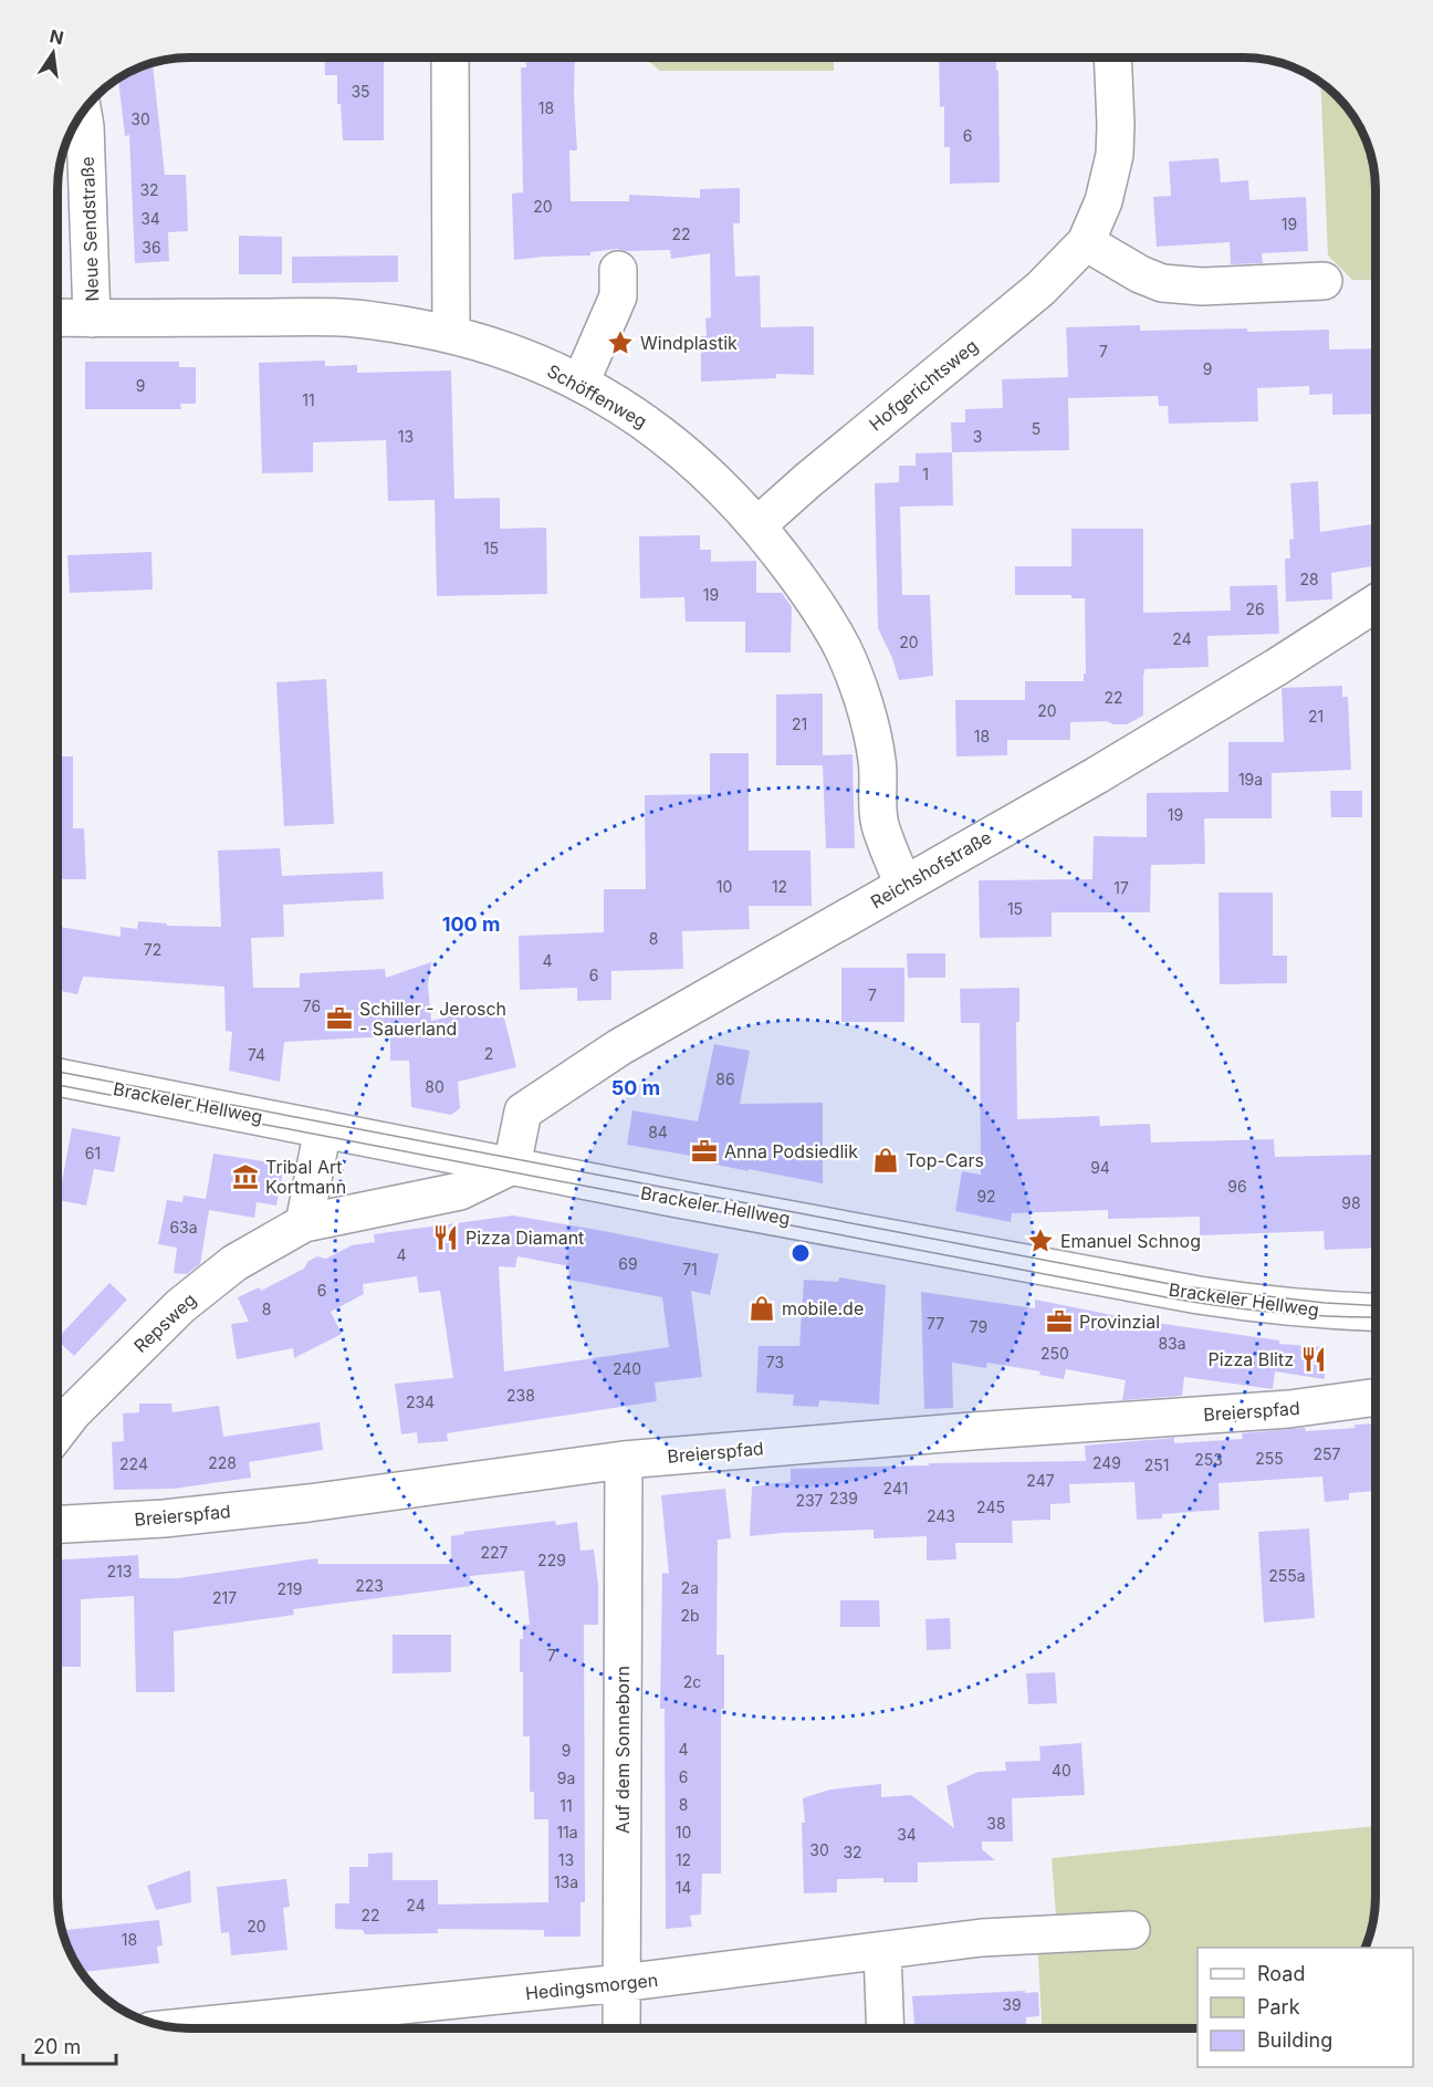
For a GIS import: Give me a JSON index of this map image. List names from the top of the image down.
{
  "streets": {
    "street": [
      "Neue Sendstraße",
      "Hofgerichtsweg",
      "Schöffenweg",
      "Reichshofstraße",
      "Brackeler Hellweg",
      "Repsweg",
      "Breierspfad",
      "Auf dem Sonneborn",
      "Hedingsmorgen"
    ]
  },
  "crossings": [
    ["Neue Sendstraße", "Schöffenweg"],
    ["Hofgerichtsweg", "Schöffenweg"],
    ["Schöffenweg", "Reichshofstraße"],
    ["Reichshofstraße", "Brackeler Hellweg"],
    ["Reichshofstraße", "Repsweg"],
    ["Brackeler Hellweg", "Repsweg"],
    ["Breierspfad", "Auf dem Sonneborn"],
    ["Auf dem Sonneborn", "Hedingsmorgen"]
  ],
  "places": {
    "place": ["Windplastik", "Emanuel Schnog"],
    "office": ["Schiller - Jerosch - Sauerland", "Anna Podsiedlik", "Provinzial"],
    "shop": ["Top-Cars", "mobile.de"],
    "museum": ["Tribal Art Kortmann"],
    "restaurant": ["Pizza Diamant", "Pizza Blitz"]
  },
  "house_numbers": [
    "35",
    "18",
    "30",
    "6",
    "32",
    "20",
    "34",
    "19",
    "22",
    "36",
    "7",
    "9",
    "9",
    "11",
    "5",
    "13",
    "3",
    "1",
    "15",
    "28",
    "19",
    "26",
    "24",
    "20",
    "22",
    "20",
    "21",
    "21",
    "18",
    "19a",
    "19",
    "10",
    "12",
    "17",
    "15",
    "8",
    "72",
    "4",
    "6",
    "7",
    "76",
    "2",
    "74",
    "86",
    "80",
    "84",
    "61",
    "94",
    "96",
    "92",
    "98",
    "63a",
    "4",
    "69",
    "71",
    "6",
    "8",
    "77",
    "79",
    "83a",
    "250",
    "73",
    "240",
    "238",
    "234",
    "257",
    "255",
    "253",
    "228",
    "249",
    "224",
    "251",
    "247",
    "241",
    "239",
    "237",
    "245",
    "243",
    "227",
    "229",
    "213",
    "255a",
    "223",
    "2a",
    "219",
    "217",
    "2b",
    "7",
    "2c",
    "4",
    "9",
    "40",
    "6",
    "9a",
    "8",
    "11",
    "38",
    "11a",
    "10",
    "34",
    "30",
    "32",
    "13",
    "12",
    "13a",
    "14",
    "24",
    "22",
    "20",
    "18",
    "39"
  ],
  "legend": ["Road", "Park", "Building"],
  "scale_bar": "20 m",
  "north": "top",
  "rings": ["100 m", "50 m"]
}
